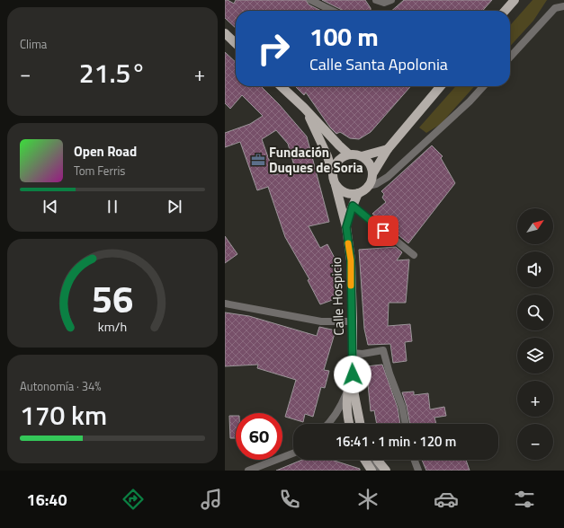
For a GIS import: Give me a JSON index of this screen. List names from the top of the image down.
{
  "streets": {
    "main road": ["Calle Hospicio"]
  },
  "places": {
    "office": ["Fundación Duques de Soria"]
  },
  "north": "top right",
  "page": {
    "tile": [
      "Clima",
      ["Autonomía · 34%", "170 km"]
    ],
    "turn": ["100 m", "Calle Santa Apolonia"],
    "heat": ["−", "21.5°", "+"],
    "song": ["Open Road", "Tom Ferris"],
    "map_buttons": ["+", "−"],
    "limit": "60",
    "trip": "16:41 · 1 min · 120 m",
    "tabs": "16:40",
    "gauge": ["56", "km/h"]
  }
}
